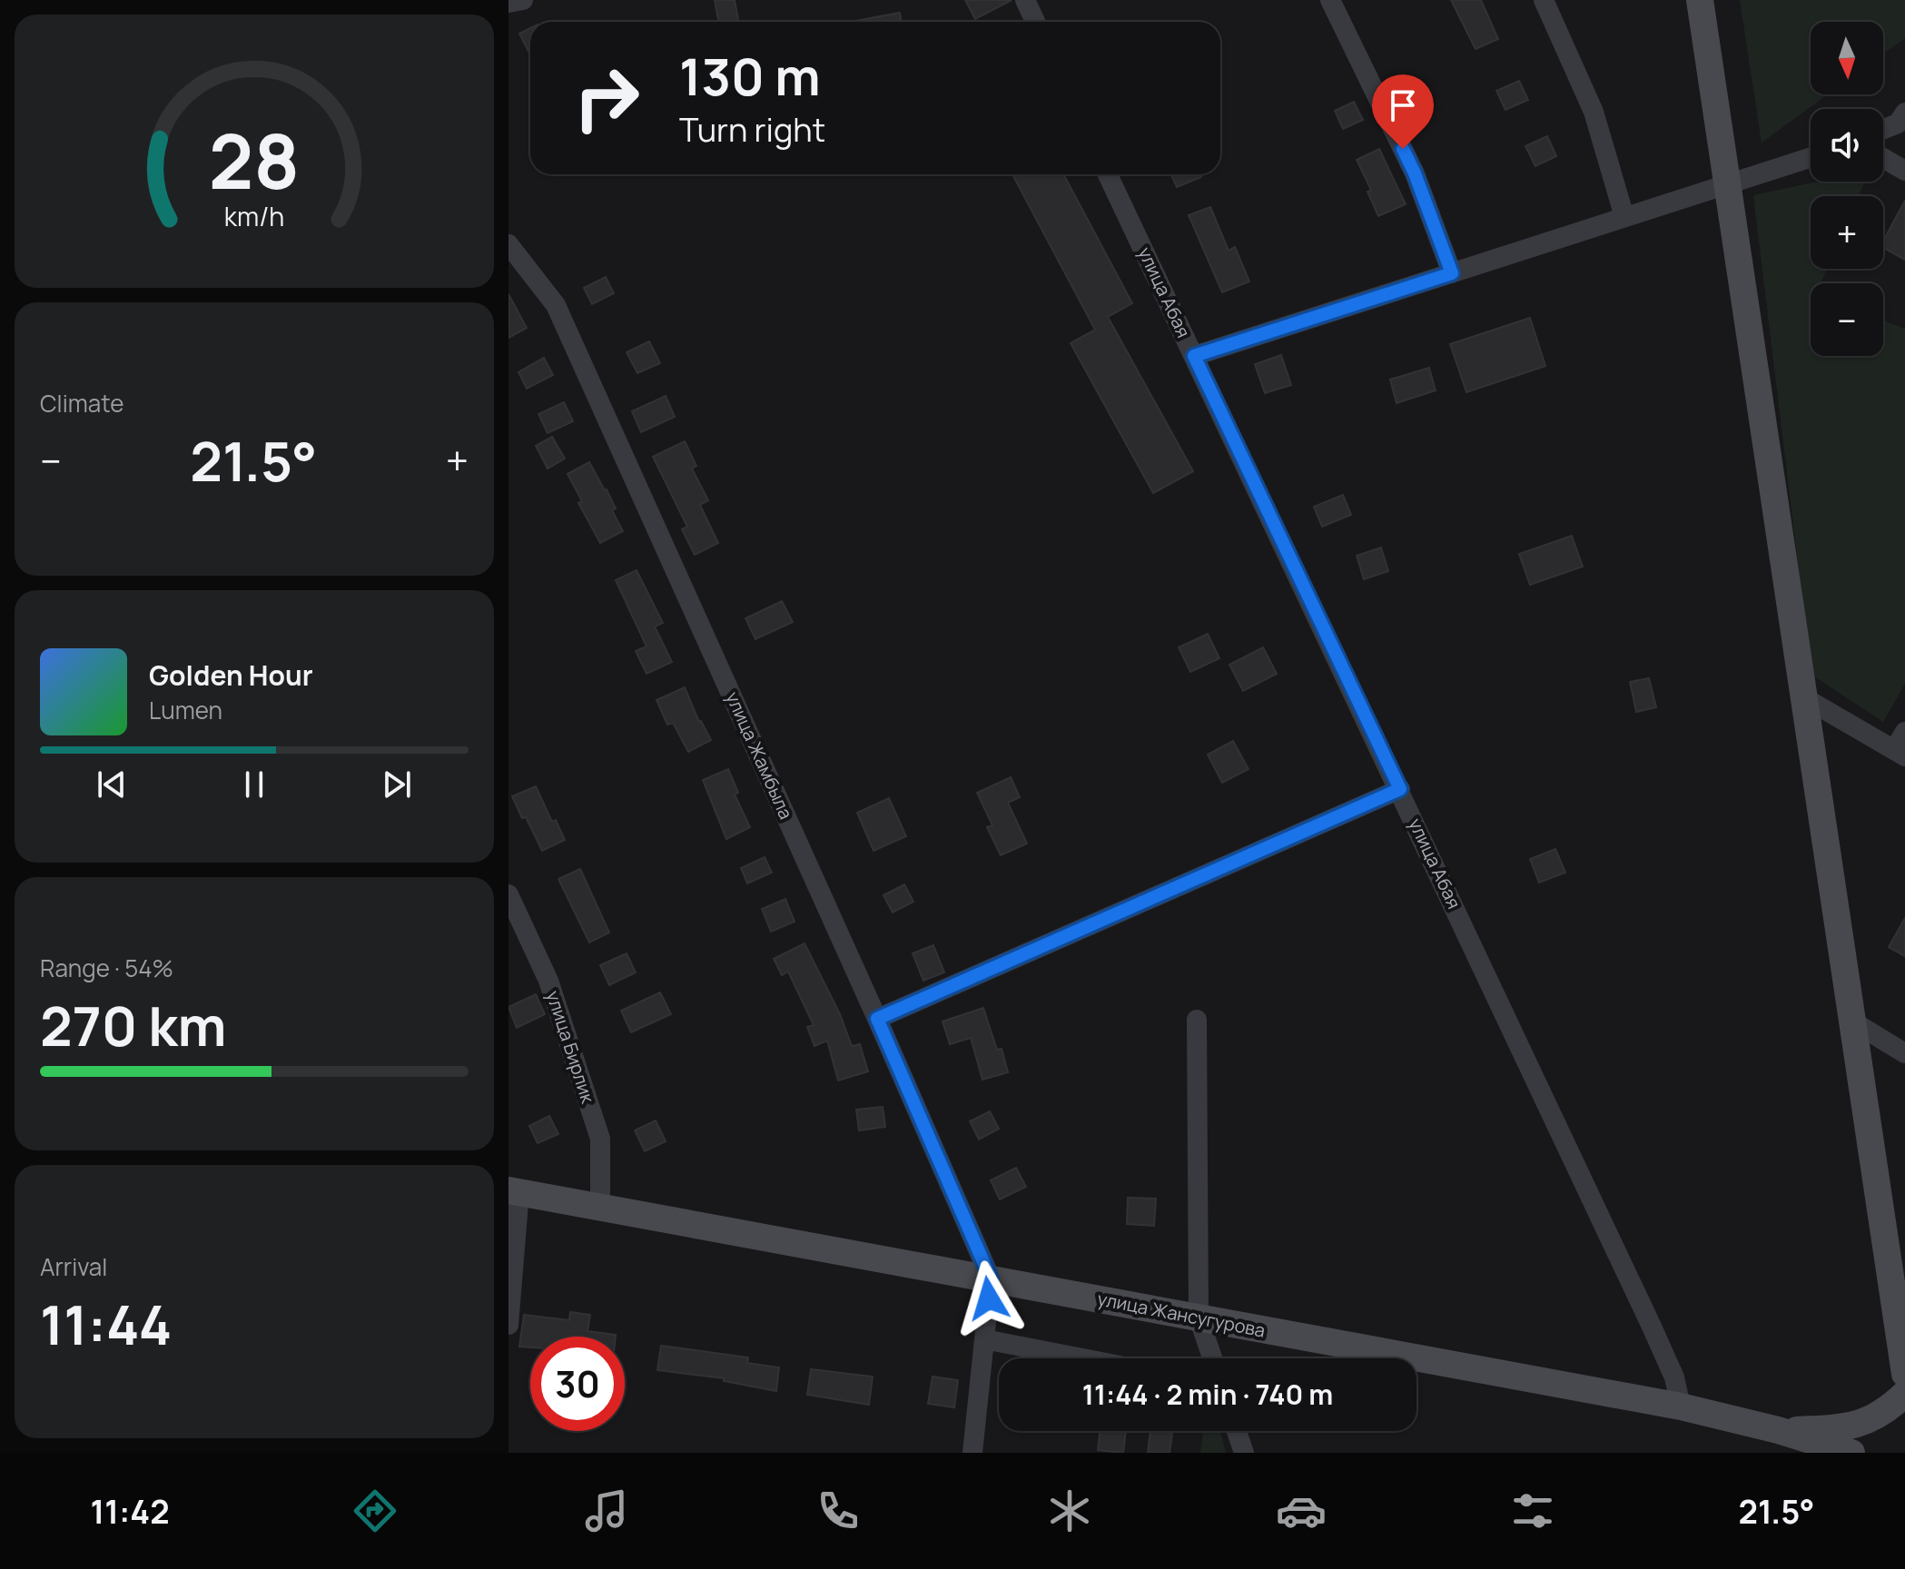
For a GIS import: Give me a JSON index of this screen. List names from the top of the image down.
{
  "streets": {
    "main road": ["улица Жансугурова"],
    "street": ["улица Абая", "улица Жамбыла", "улица Бирлик"]
  },
  "crossings": [
    ["улица Абая", "улица Жансугурова"],
    ["улица Жамбыла", "улица Жансугурова"],
    ["улица Бирлик", "улица Жансугурова"]
  ],
  "north": "bottom",
  "page": {
    "map_buttons": ["+", "−"],
    "turn": ["130 m", "Turn right"],
    "tile": [
      "Climate",
      ["Range · 54%", "270 km"],
      ["Arrival", "11:44"]
    ],
    "heat": ["−", "21.5°", "+"],
    "song": ["Golden Hour", "Lumen"],
    "limit": "30",
    "trip": "11:44 · 2 min · 740 m",
    "tabs": ["11:42", "21.5°"],
    "gauge": ["28", "km/h"]
  }
}
